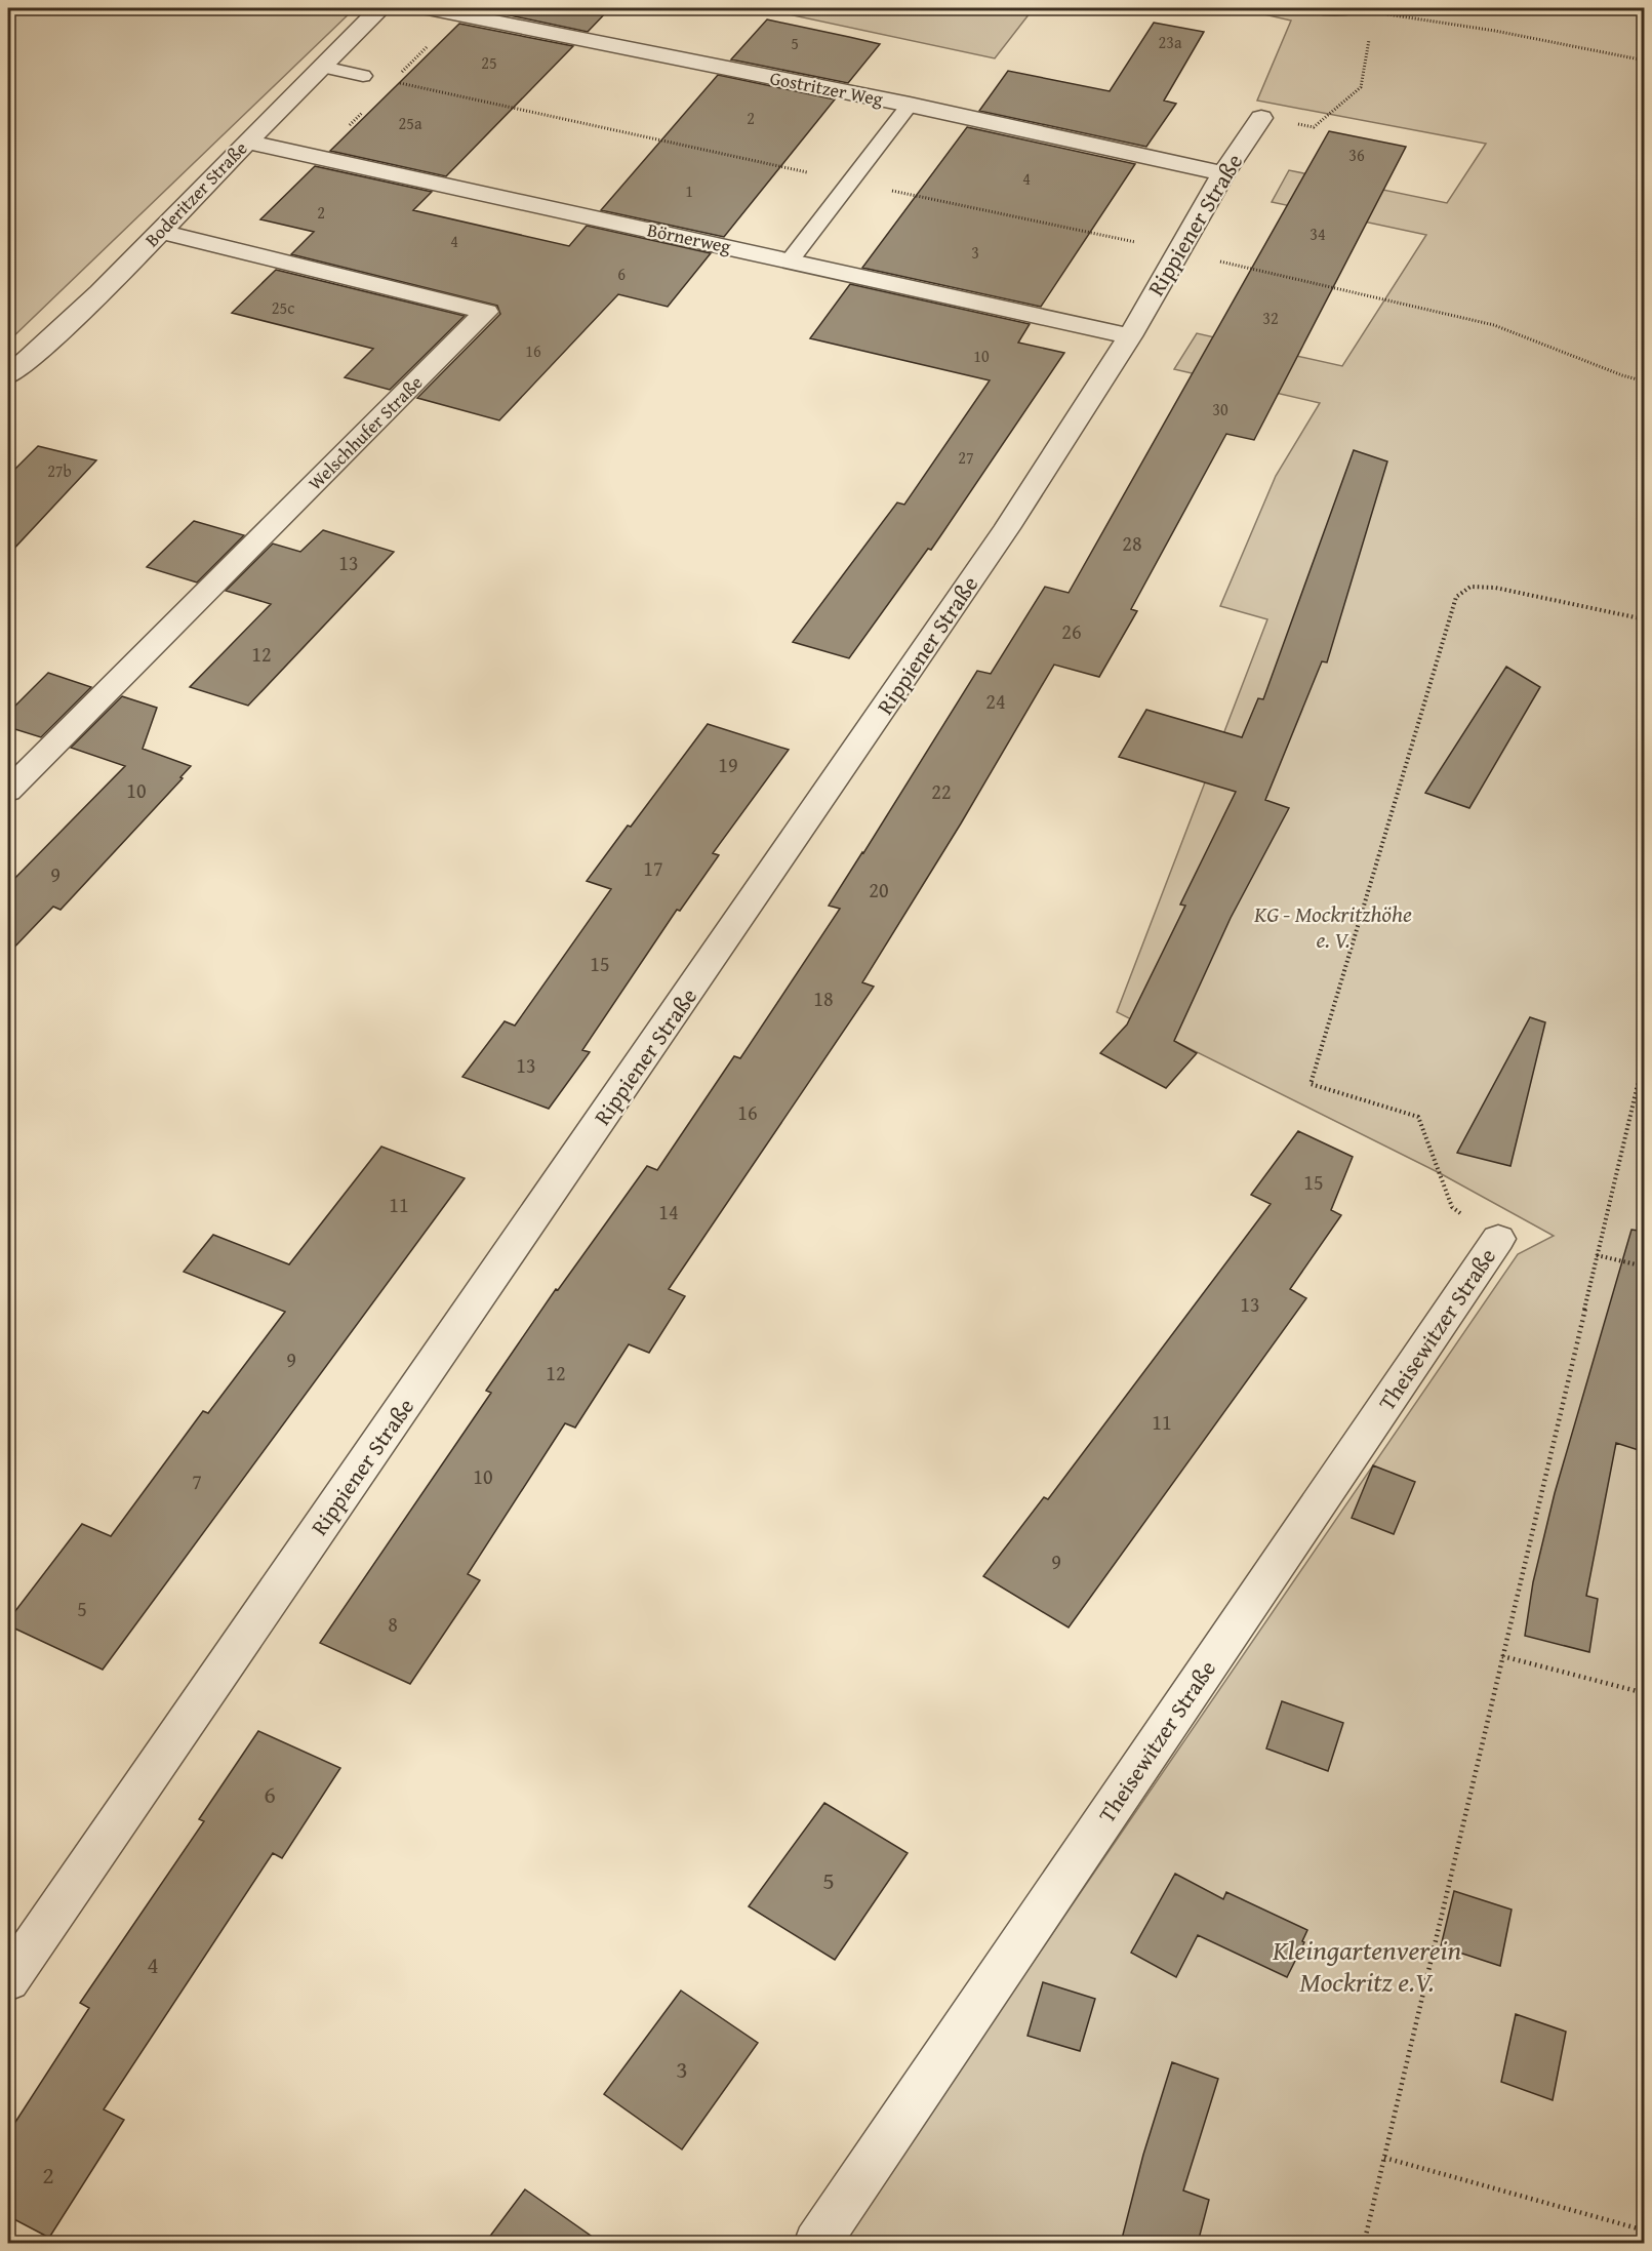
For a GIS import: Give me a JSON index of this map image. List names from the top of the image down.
{
  "streets": {
    "street": [
      "Gostritzer Weg",
      "Boderitzer Straße",
      "Rippiener Straße",
      "Börnerweg",
      "Welschhufer Straße",
      "Theisewitzer Straße"
    ]
  },
  "crossings": [
    ["Gostritzer Weg", "Rippiener Straße"],
    ["Boderitzer Straße", "Börnerweg"],
    ["Boderitzer Straße", "Welschhufer Straße"],
    ["Rippiener Straße", "Börnerweg"]
  ],
  "parks": ["KG - Mockritzhöhe e. V.", "Kleingartenverein Mockritz e.V."],
  "house_numbers": [
    "23a",
    "5",
    "25",
    "2",
    "25a",
    "36",
    "4",
    "1",
    "2",
    "34",
    "4",
    "3",
    "6",
    "25c",
    "32",
    "16",
    "10",
    "30",
    "27",
    "27b",
    "28",
    "13",
    "26",
    "12",
    "24",
    "19",
    "10",
    "22",
    "17",
    "9",
    "20",
    "15",
    "18",
    "13",
    "16",
    "15",
    "11",
    "14",
    "13",
    "9",
    "12",
    "11",
    "10",
    "7",
    "9",
    "5",
    "8",
    "6",
    "5",
    "4",
    "3",
    "2"
  ]
}
